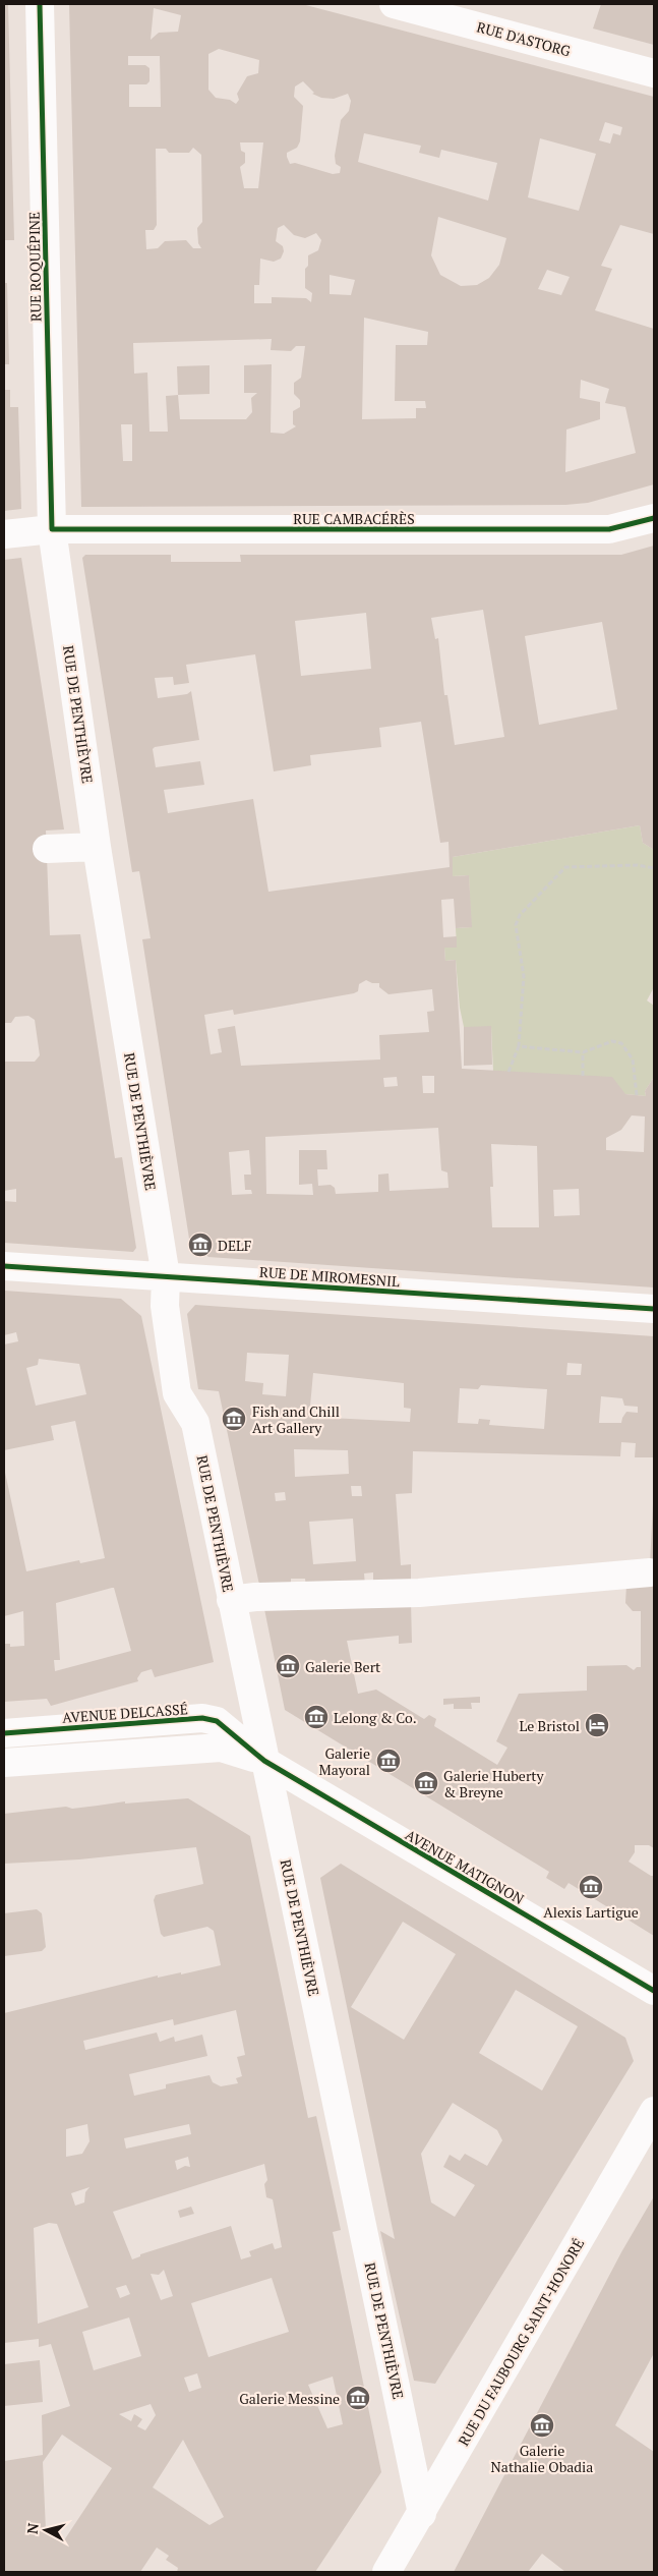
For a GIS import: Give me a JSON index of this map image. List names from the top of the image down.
{
  "streets": {
    "street": [
      "RUE D'ASTORG",
      "RUE ROQUÉPINE",
      "RUE CAMBACÉRÈS",
      "RUE DE PENTHIÈVRE",
      "RUE DE MIROMESNIL",
      "AVENUE DELCASSÉ",
      "AVENUE MATIGNON",
      "RUE DU FAUBOURG SAINT-HONORÉ"
    ]
  },
  "crossings": [
    ["RUE ROQUÉPINE", "RUE CAMBACÉRÈS"],
    ["RUE ROQUÉPINE", "RUE DE PENTHIÈVRE"],
    ["RUE CAMBACÉRÈS", "RUE DE PENTHIÈVRE"],
    ["RUE DE PENTHIÈVRE", "RUE DE MIROMESNIL"],
    ["RUE DE PENTHIÈVRE", "AVENUE DELCASSÉ"],
    ["RUE DE PENTHIÈVRE", "AVENUE MATIGNON"],
    ["RUE DE PENTHIÈVRE", "RUE DU FAUBOURG SAINT-HONORÉ"],
    ["AVENUE DELCASSÉ", "AVENUE MATIGNON"]
  ],
  "places": {
    "museum": [
      "DELF",
      "Fish and Chill Art Gallery",
      "Galerie Bert",
      "Lelong & Co.",
      "Galerie Mayoral",
      "Galerie Huberty & Breyne",
      "Alexis Lartigue",
      "Galerie Messine",
      "Galerie Nathalie Obadia"
    ],
    "hotel": ["Le Bristol"]
  },
  "north": "left"
}
